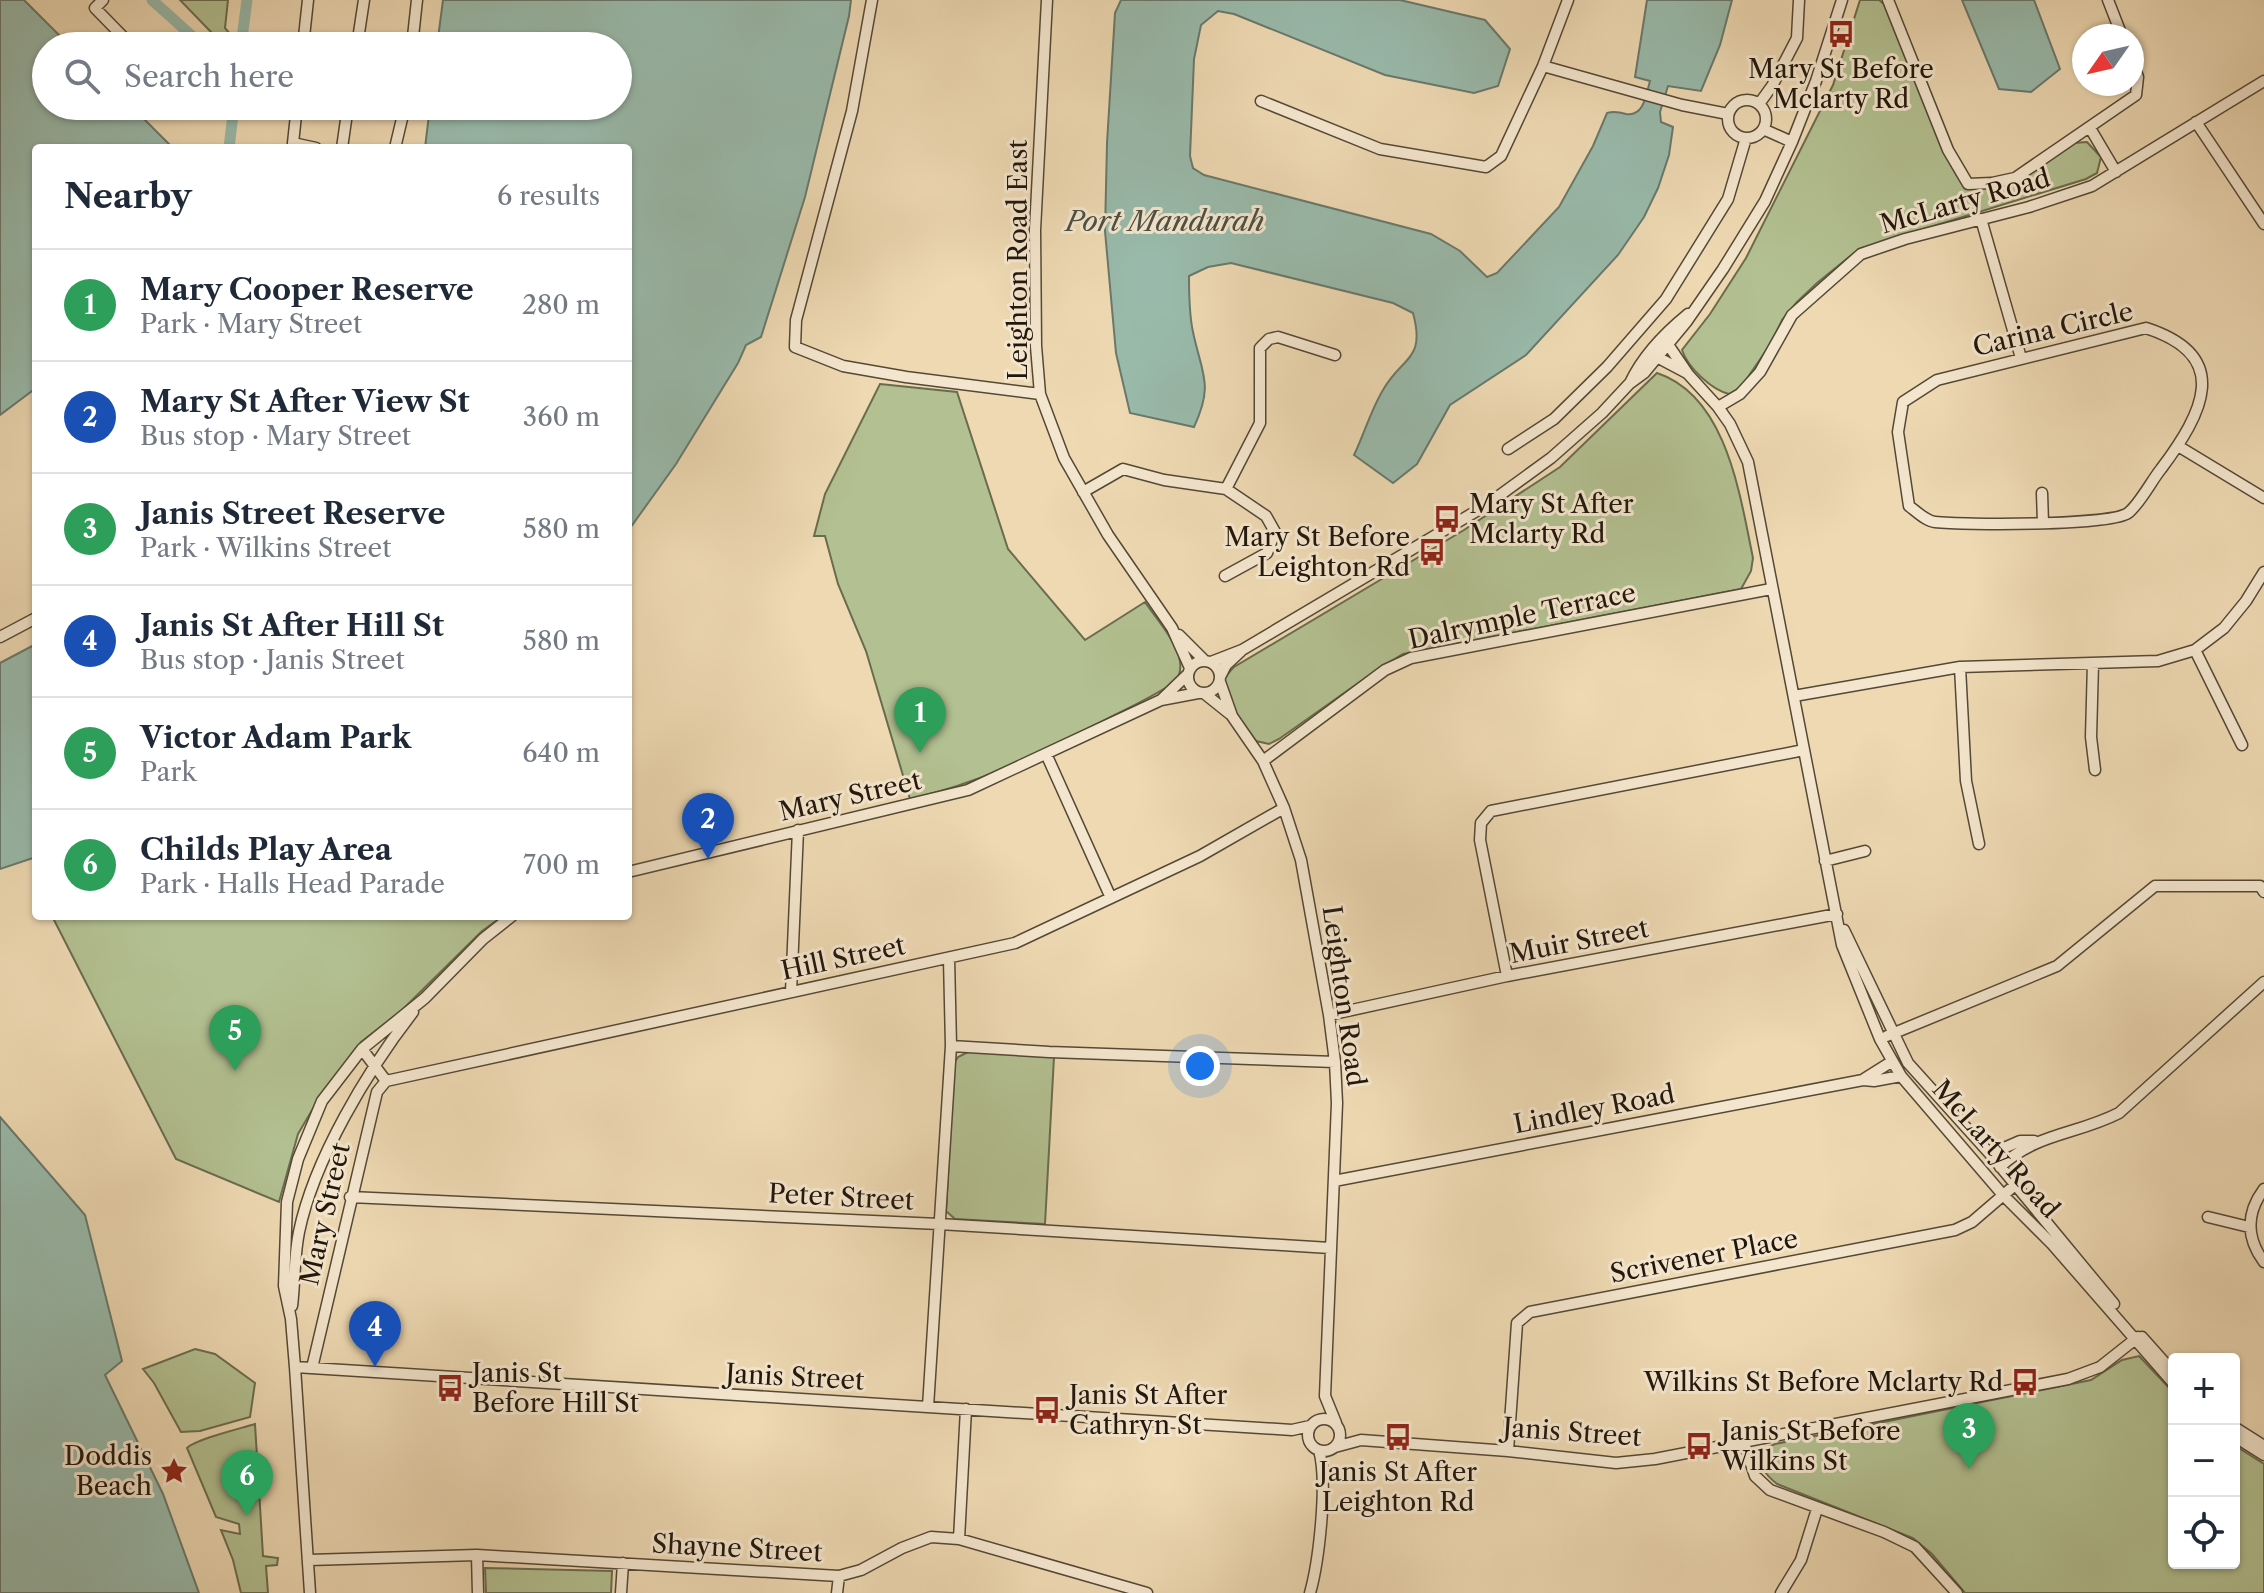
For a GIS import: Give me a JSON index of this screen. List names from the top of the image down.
{
  "streets": {
    "street": [
      "McLarty Road",
      "Leighton Road East",
      "Carina Circle",
      "Dalrymple Terrace",
      "Mary Street",
      "Muir Street",
      "Hill Street",
      "Leighton Road",
      "Lindley Road",
      "Peter Street",
      "Scrivener Place",
      "Janis Street",
      "Shayne Street"
    ]
  },
  "crossings": [
    ["McLarty Road", "Dalrymple Terrace"],
    ["McLarty Road", "Mary Street"],
    ["McLarty Road", "Muir Street"],
    ["McLarty Road", "Lindley Road"],
    ["McLarty Road", "Scrivener Place"],
    ["McLarty Road", "Janis Street"],
    ["Leighton Road East", "Mary Street"],
    ["Leighton Road East", "Leighton Road"],
    ["Dalrymple Terrace", "Leighton Road"],
    ["Mary Street", "Hill Street"],
    ["Mary Street", "Leighton Road"],
    ["Mary Street", "Peter Street"],
    ["Mary Street", "Janis Street"],
    ["Muir Street", "Leighton Road"],
    ["Hill Street", "Leighton Road"],
    ["Leighton Road", "Lindley Road"],
    ["Leighton Road", "Peter Street"],
    ["Leighton Road", "Janis Street"],
    ["Scrivener Place", "Janis Street"]
  ],
  "water": ["Port Mandurah"],
  "places": {
    "bus stop": [
      "Mary St Before Mclarty Rd",
      "Mary St After Mclarty Rd",
      "Mary St Before Leighton Rd",
      "Wilkins St Before Mclarty Rd",
      "Janis St Before Hill St",
      "Janis St After Cathryn St",
      "Janis St After Leighton Rd",
      "Janis St Before Wilkins St"
    ],
    "place": ["Doddis Beach"]
  },
  "north": "bottom left",
  "page": {
    "search": "Search here",
    "heading": ["Nearby", "6 results"],
    "list": [
      {
        "mark": "1",
        "name": "Mary Cooper Reserve",
        "note": "Park · Mary Street",
        "value": "280 m"
      },
      {
        "mark": "2",
        "name": "Mary St After View St",
        "note": "Bus stop · Mary Street",
        "value": "360 m"
      },
      {
        "mark": "3",
        "name": "Janis Street Reserve",
        "note": "Park · Wilkins Street",
        "value": "580 m"
      },
      {
        "mark": "4",
        "name": "Janis St After Hill St",
        "note": "Bus stop · Janis Street",
        "value": "580 m"
      },
      {
        "mark": "5",
        "name": "Victor Adam Park",
        "note": "Park",
        "value": "640 m"
      },
      {
        "mark": "6",
        "name": "Childs Play Area",
        "note": "Park · Halls Head Parade",
        "value": "700 m"
      }
    ],
    "pins": [
      "1",
      "2",
      "5",
      "4",
      "3",
      "6"
    ],
    "map_buttons": ["+", "−"]
  }
}
